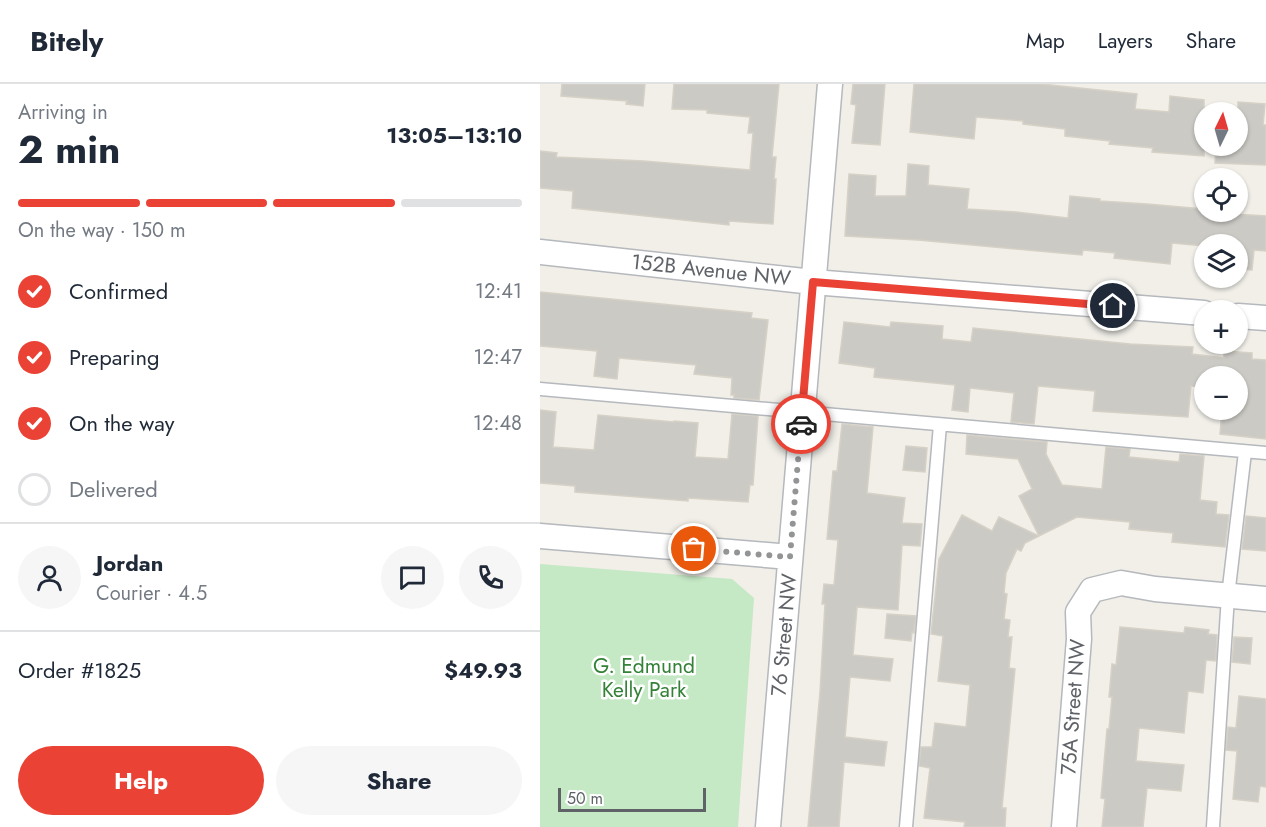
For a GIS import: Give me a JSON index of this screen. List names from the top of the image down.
{
  "streets": {
    "street": ["152B Avenue NW", "76 Street NW", "75A Street NW"]
  },
  "crossings": [
    ["152B Avenue NW", "76 Street NW"]
  ],
  "parks": ["G. Edmund Kelly Park"],
  "scale_bar": "50 m",
  "north": "top",
  "page": {
    "header": "Bitely",
    "nav": ["Map", "Layers", "Share"],
    "heading": ["2 min", "Arriving in", "13:05–13:10"],
    "panel": [
      "Jordan",
      "Courier · 4.5",
      "Order #1825",
      "$49.93"
    ],
    "map_buttons": ["+", "−"],
    "bar": "On the way · 150 m",
    "list": [
      ["Confirmed", "12:41"],
      ["Preparing", "12:47"],
      ["On the way", "12:48"],
      "Delivered"
    ],
    "buttons": ["Help", "Share"],
    "scale": "50 m"
  }
}
